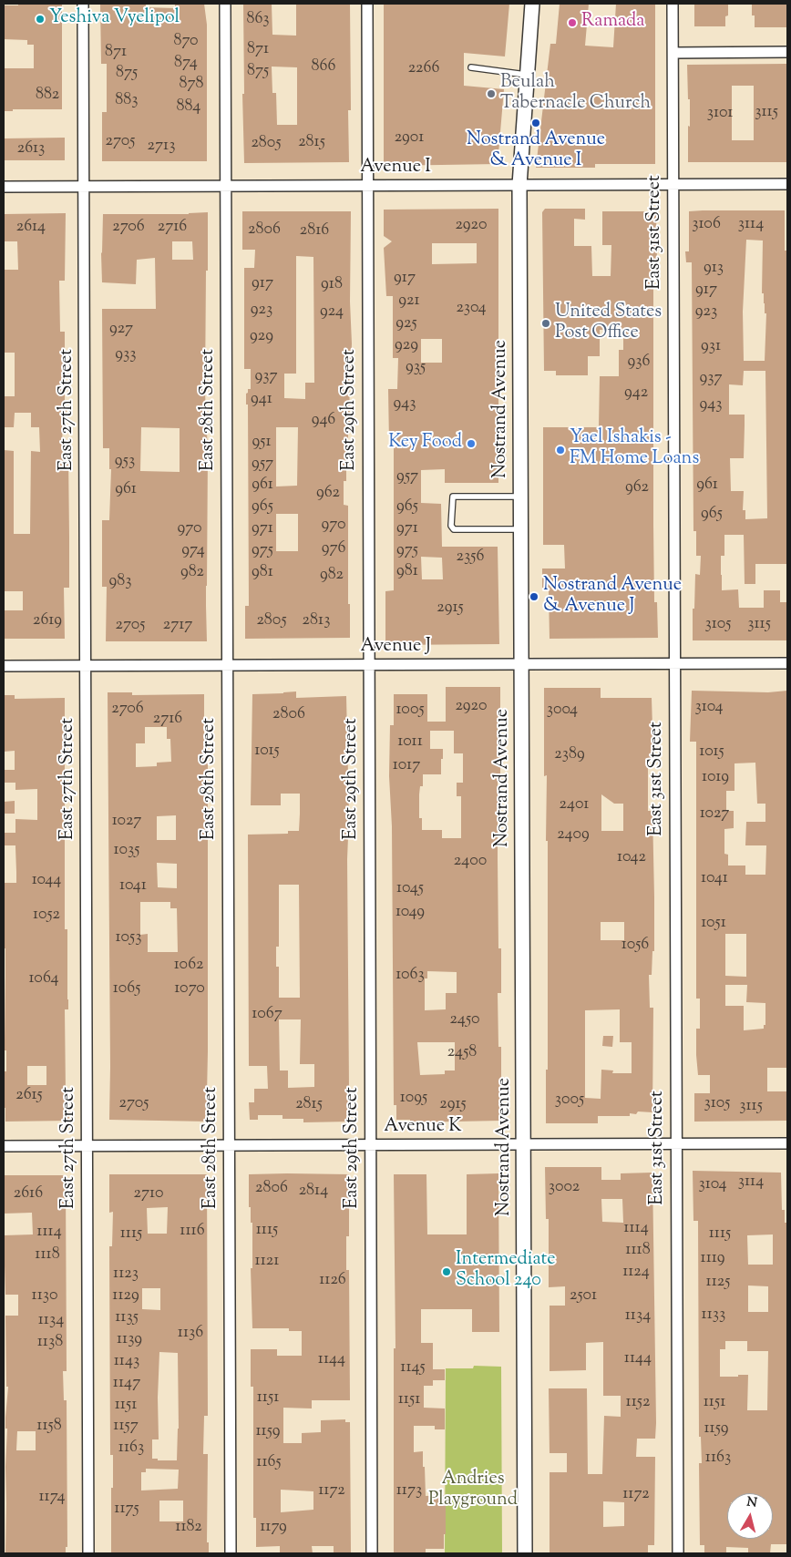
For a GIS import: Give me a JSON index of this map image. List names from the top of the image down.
{
  "streets": {
    "main road": ["Nostrand Avenue"],
    "street": [
      "Avenue I",
      "East 31st Street",
      "East 27th Street",
      "East 28th Street",
      "East 29th Street",
      "Avenue J",
      "Avenue K"
    ]
  },
  "crossings": [
    ["Avenue I", "East 31st Street"],
    ["Avenue I", "Nostrand Avenue"],
    ["Avenue I", "East 27th Street"],
    ["Avenue I", "East 28th Street"],
    ["Avenue I", "East 29th Street"],
    ["East 31st Street", "Avenue J"],
    ["East 31st Street", "Avenue K"],
    ["Nostrand Avenue", "Avenue J"],
    ["Nostrand Avenue", "Avenue K"],
    ["East 27th Street", "Avenue J"],
    ["East 27th Street", "Avenue K"],
    ["East 28th Street", "Avenue J"],
    ["East 28th Street", "Avenue K"],
    ["East 29th Street", "Avenue J"],
    ["East 29th Street", "Avenue K"]
  ],
  "parks": ["Andries Playground"],
  "places": [
    "Yeshiva Vyelipol",
    "Ramada",
    "Beulah Tabernacle Church",
    "Nostrand Avenue & Avenue I",
    "United States Post Office",
    "Key Food",
    "Yael Ishakis - FM Home Loans",
    "Nostrand Avenue & Avenue J",
    "Intermediate School 240"
  ],
  "house_numbers": [
    "863",
    "870",
    "871",
    "871",
    "874",
    "866",
    "2266",
    "875",
    "875",
    "878",
    "882",
    "883",
    "884",
    "3115",
    "3101",
    "2901",
    "2705",
    "2815",
    "2805",
    "2713",
    "2613",
    "3106",
    "3114",
    "2920",
    "2614",
    "2706",
    "2716",
    "2806",
    "2816",
    "913",
    "917",
    "917",
    "918",
    "917",
    "921",
    "2304",
    "923",
    "924",
    "923",
    "925",
    "927",
    "929",
    "929",
    "931",
    "933",
    "936",
    "935",
    "937",
    "937",
    "942",
    "941",
    "943",
    "943",
    "946",
    "951",
    "953",
    "957",
    "957",
    "961",
    "961",
    "962",
    "961",
    "962",
    "965",
    "965",
    "965",
    "970",
    "970",
    "971",
    "971",
    "976",
    "974",
    "975",
    "975",
    "2356",
    "981",
    "982",
    "981",
    "982",
    "983",
    "2915",
    "2619",
    "2805",
    "2813",
    "3105",
    "3115",
    "2705",
    "2717",
    "2920",
    "3104",
    "2706",
    "1005",
    "3004",
    "2806",
    "2716",
    "1011",
    "1015",
    "1015",
    "2389",
    "1017",
    "1019",
    "2401",
    "1027",
    "1027",
    "2409",
    "1035",
    "1042",
    "2400",
    "1041",
    "1044",
    "1041",
    "1045",
    "1049",
    "1052",
    "1051",
    "1053",
    "1056",
    "1062",
    "1063",
    "1064",
    "1065",
    "1070",
    "1067",
    "2450",
    "2458",
    "2615",
    "1095",
    "3005",
    "2705",
    "3105",
    "2815",
    "2915",
    "3115",
    "3114",
    "3104",
    "3002",
    "2806",
    "2814",
    "2616",
    "2710",
    "1114",
    "1115",
    "1116",
    "1114",
    "1115",
    "1115",
    "1118",
    "1118",
    "1119",
    "1121",
    "1124",
    "1123",
    "1126",
    "1125",
    "1130",
    "1129",
    "2501",
    "1133",
    "1134",
    "1135",
    "1134",
    "1136",
    "1139",
    "1138",
    "1144",
    "1144",
    "1143",
    "1145",
    "1147",
    "1151",
    "1151",
    "1152",
    "1151",
    "1151",
    "1158",
    "1157",
    "1159",
    "1159",
    "1163",
    "1163",
    "1165",
    "1172",
    "1173",
    "1172",
    "1174",
    "1175",
    "1182",
    "1179"
  ],
  "north": "top"
}
